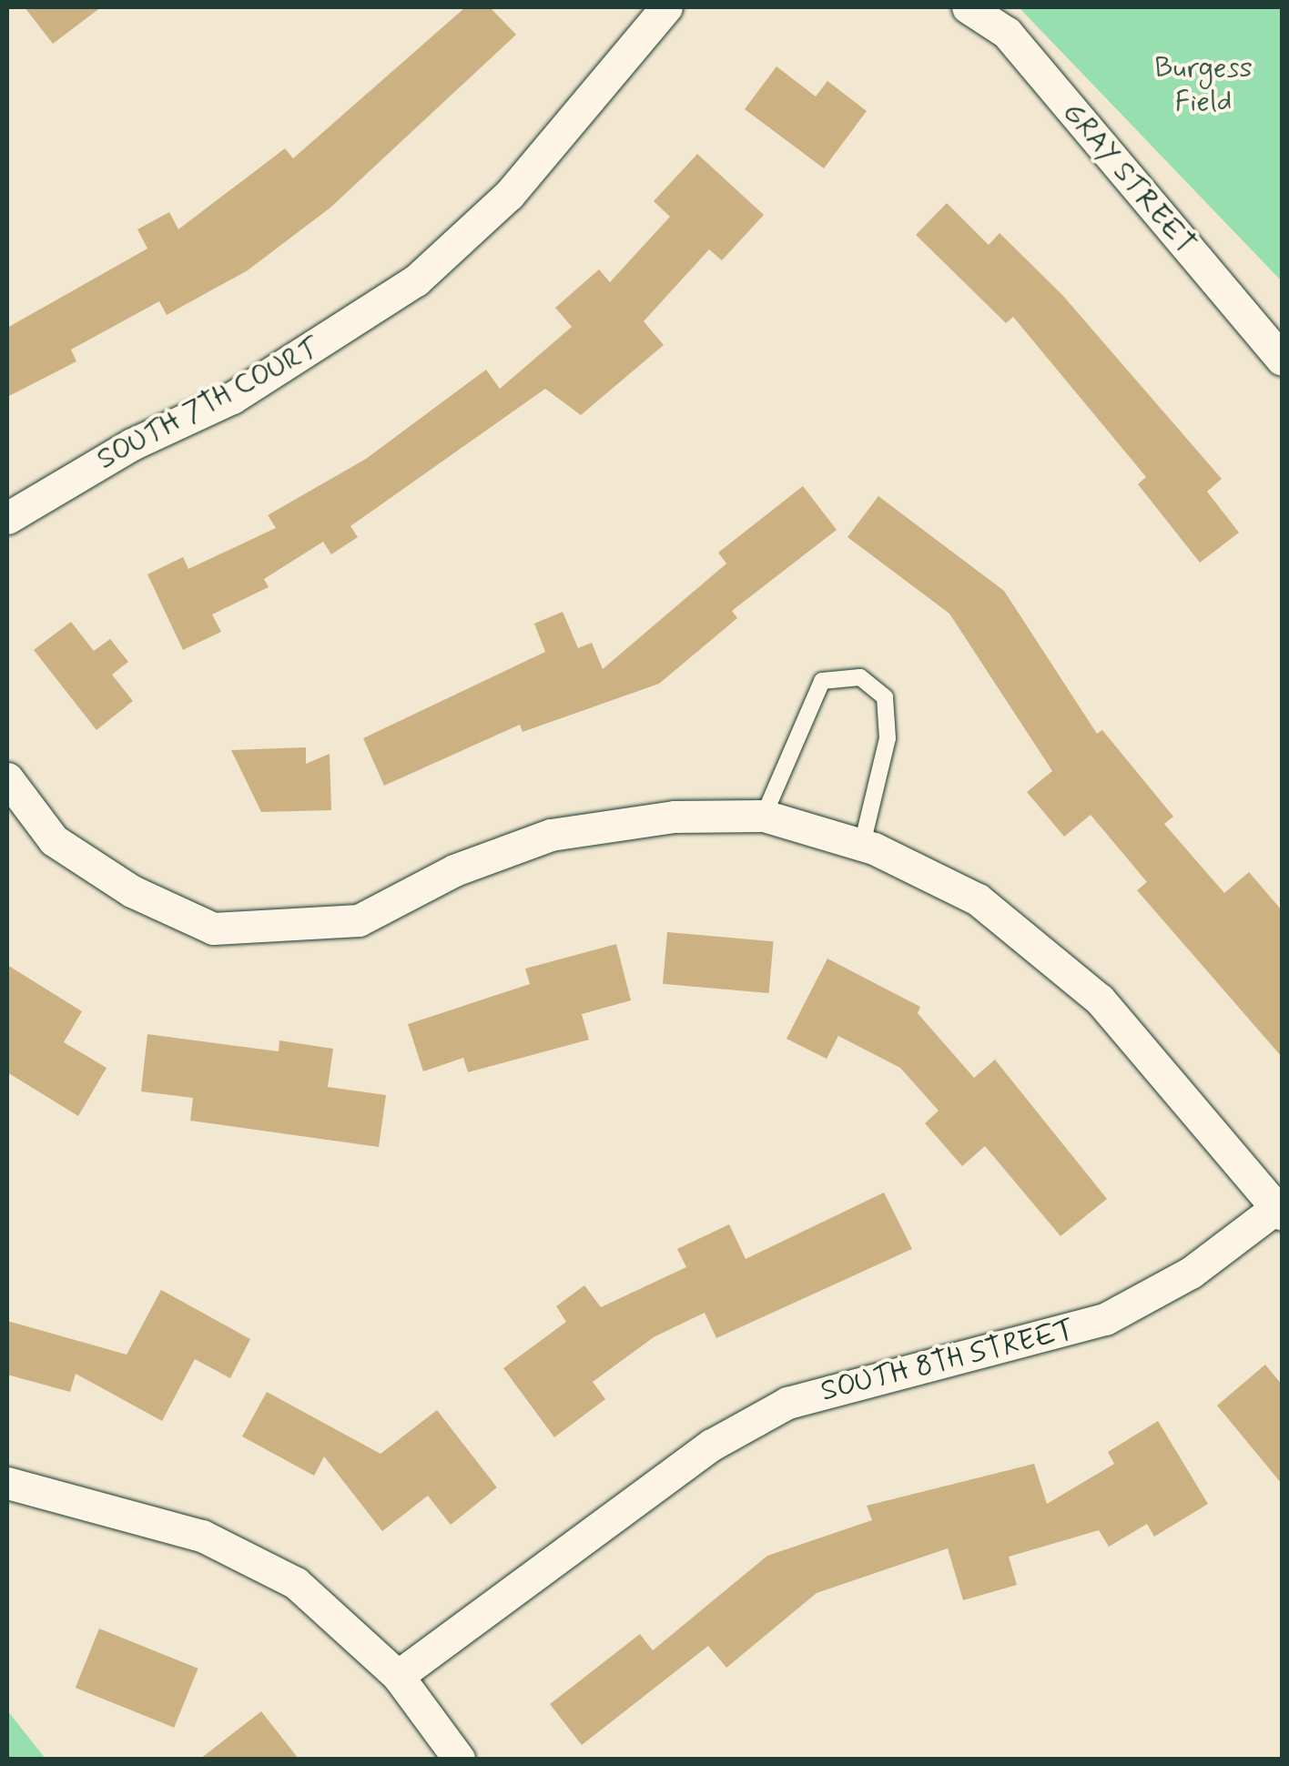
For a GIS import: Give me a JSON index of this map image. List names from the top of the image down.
{
  "streets": {
    "street": ["GRAY STREET", "SOUTH 7TH COURT", "SOUTH 8TH STREET"]
  },
  "parks": ["Burgess Field"]
}
